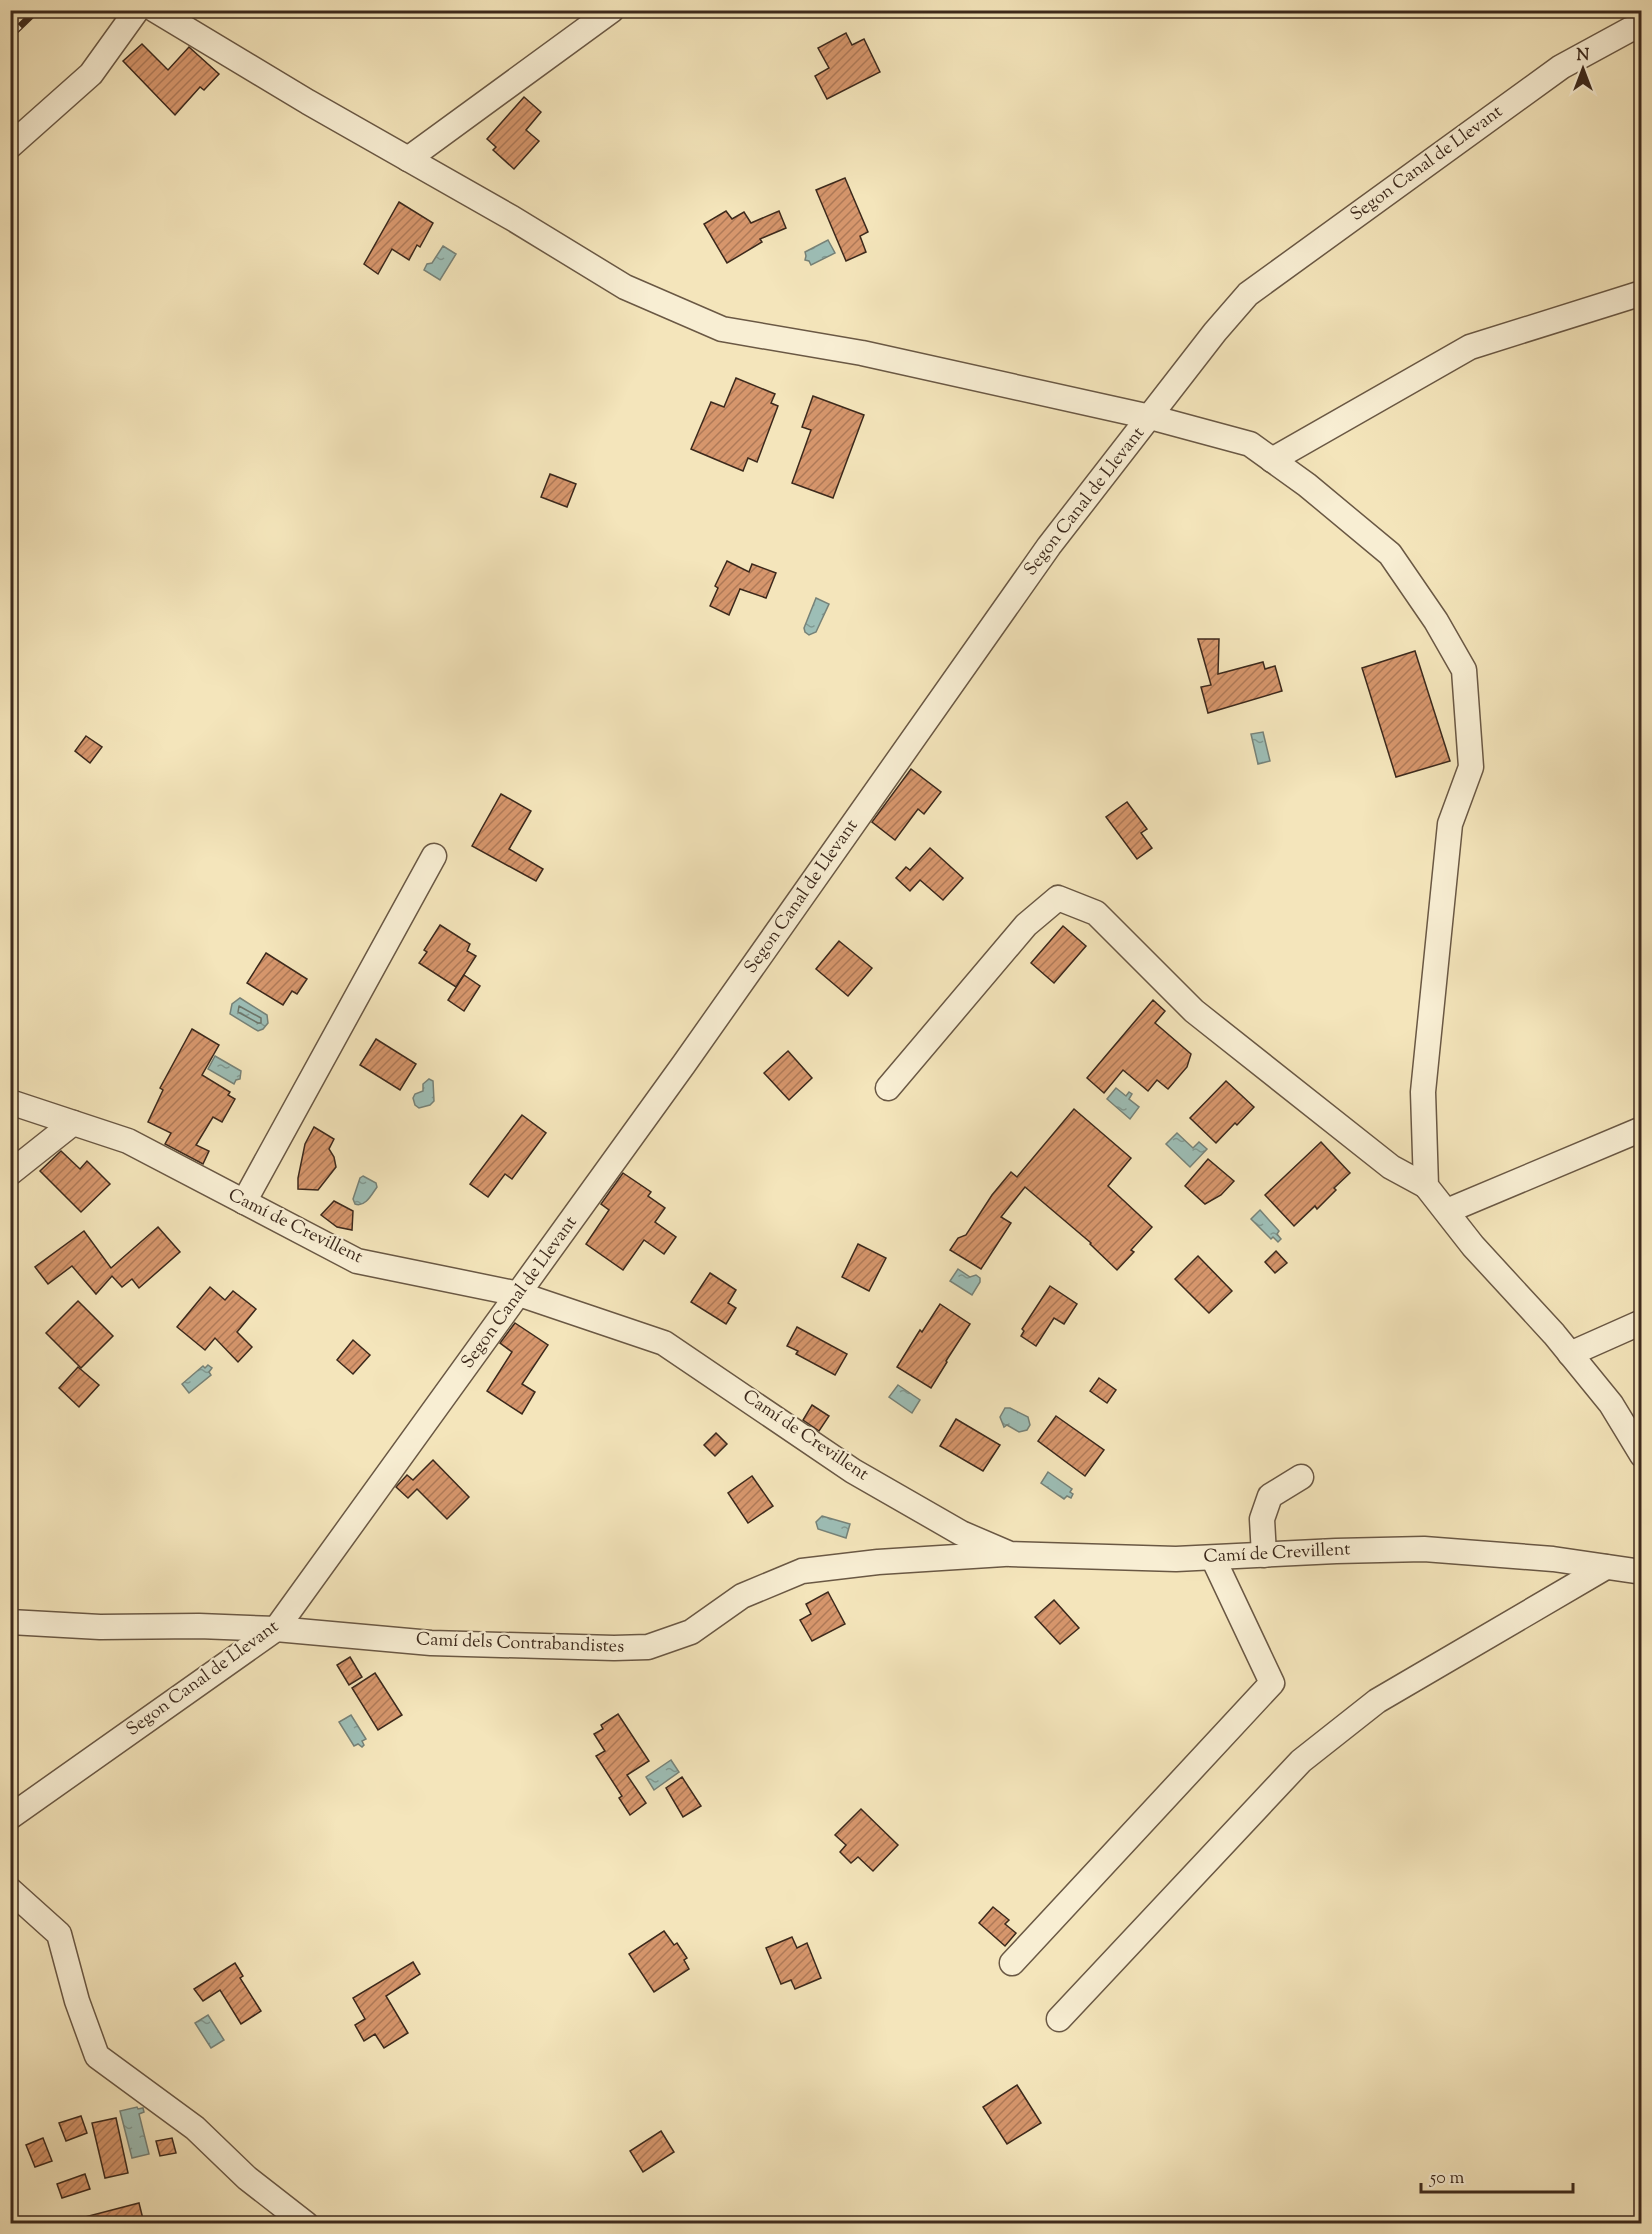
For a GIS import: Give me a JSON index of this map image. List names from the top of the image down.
{
  "streets": {
    "street": ["Segon Canal de Llevant", "Camí de Crevillent", "Camí dels Contrabandistes"]
  },
  "crossings": [
    ["Segon Canal de Llevant", "Camí de Crevillent"],
    ["Segon Canal de Llevant", "Camí dels Contrabandistes"],
    ["Camí de Crevillent", "Camí dels Contrabandistes"]
  ],
  "scale_bar": "50 m",
  "north": "top"
}
